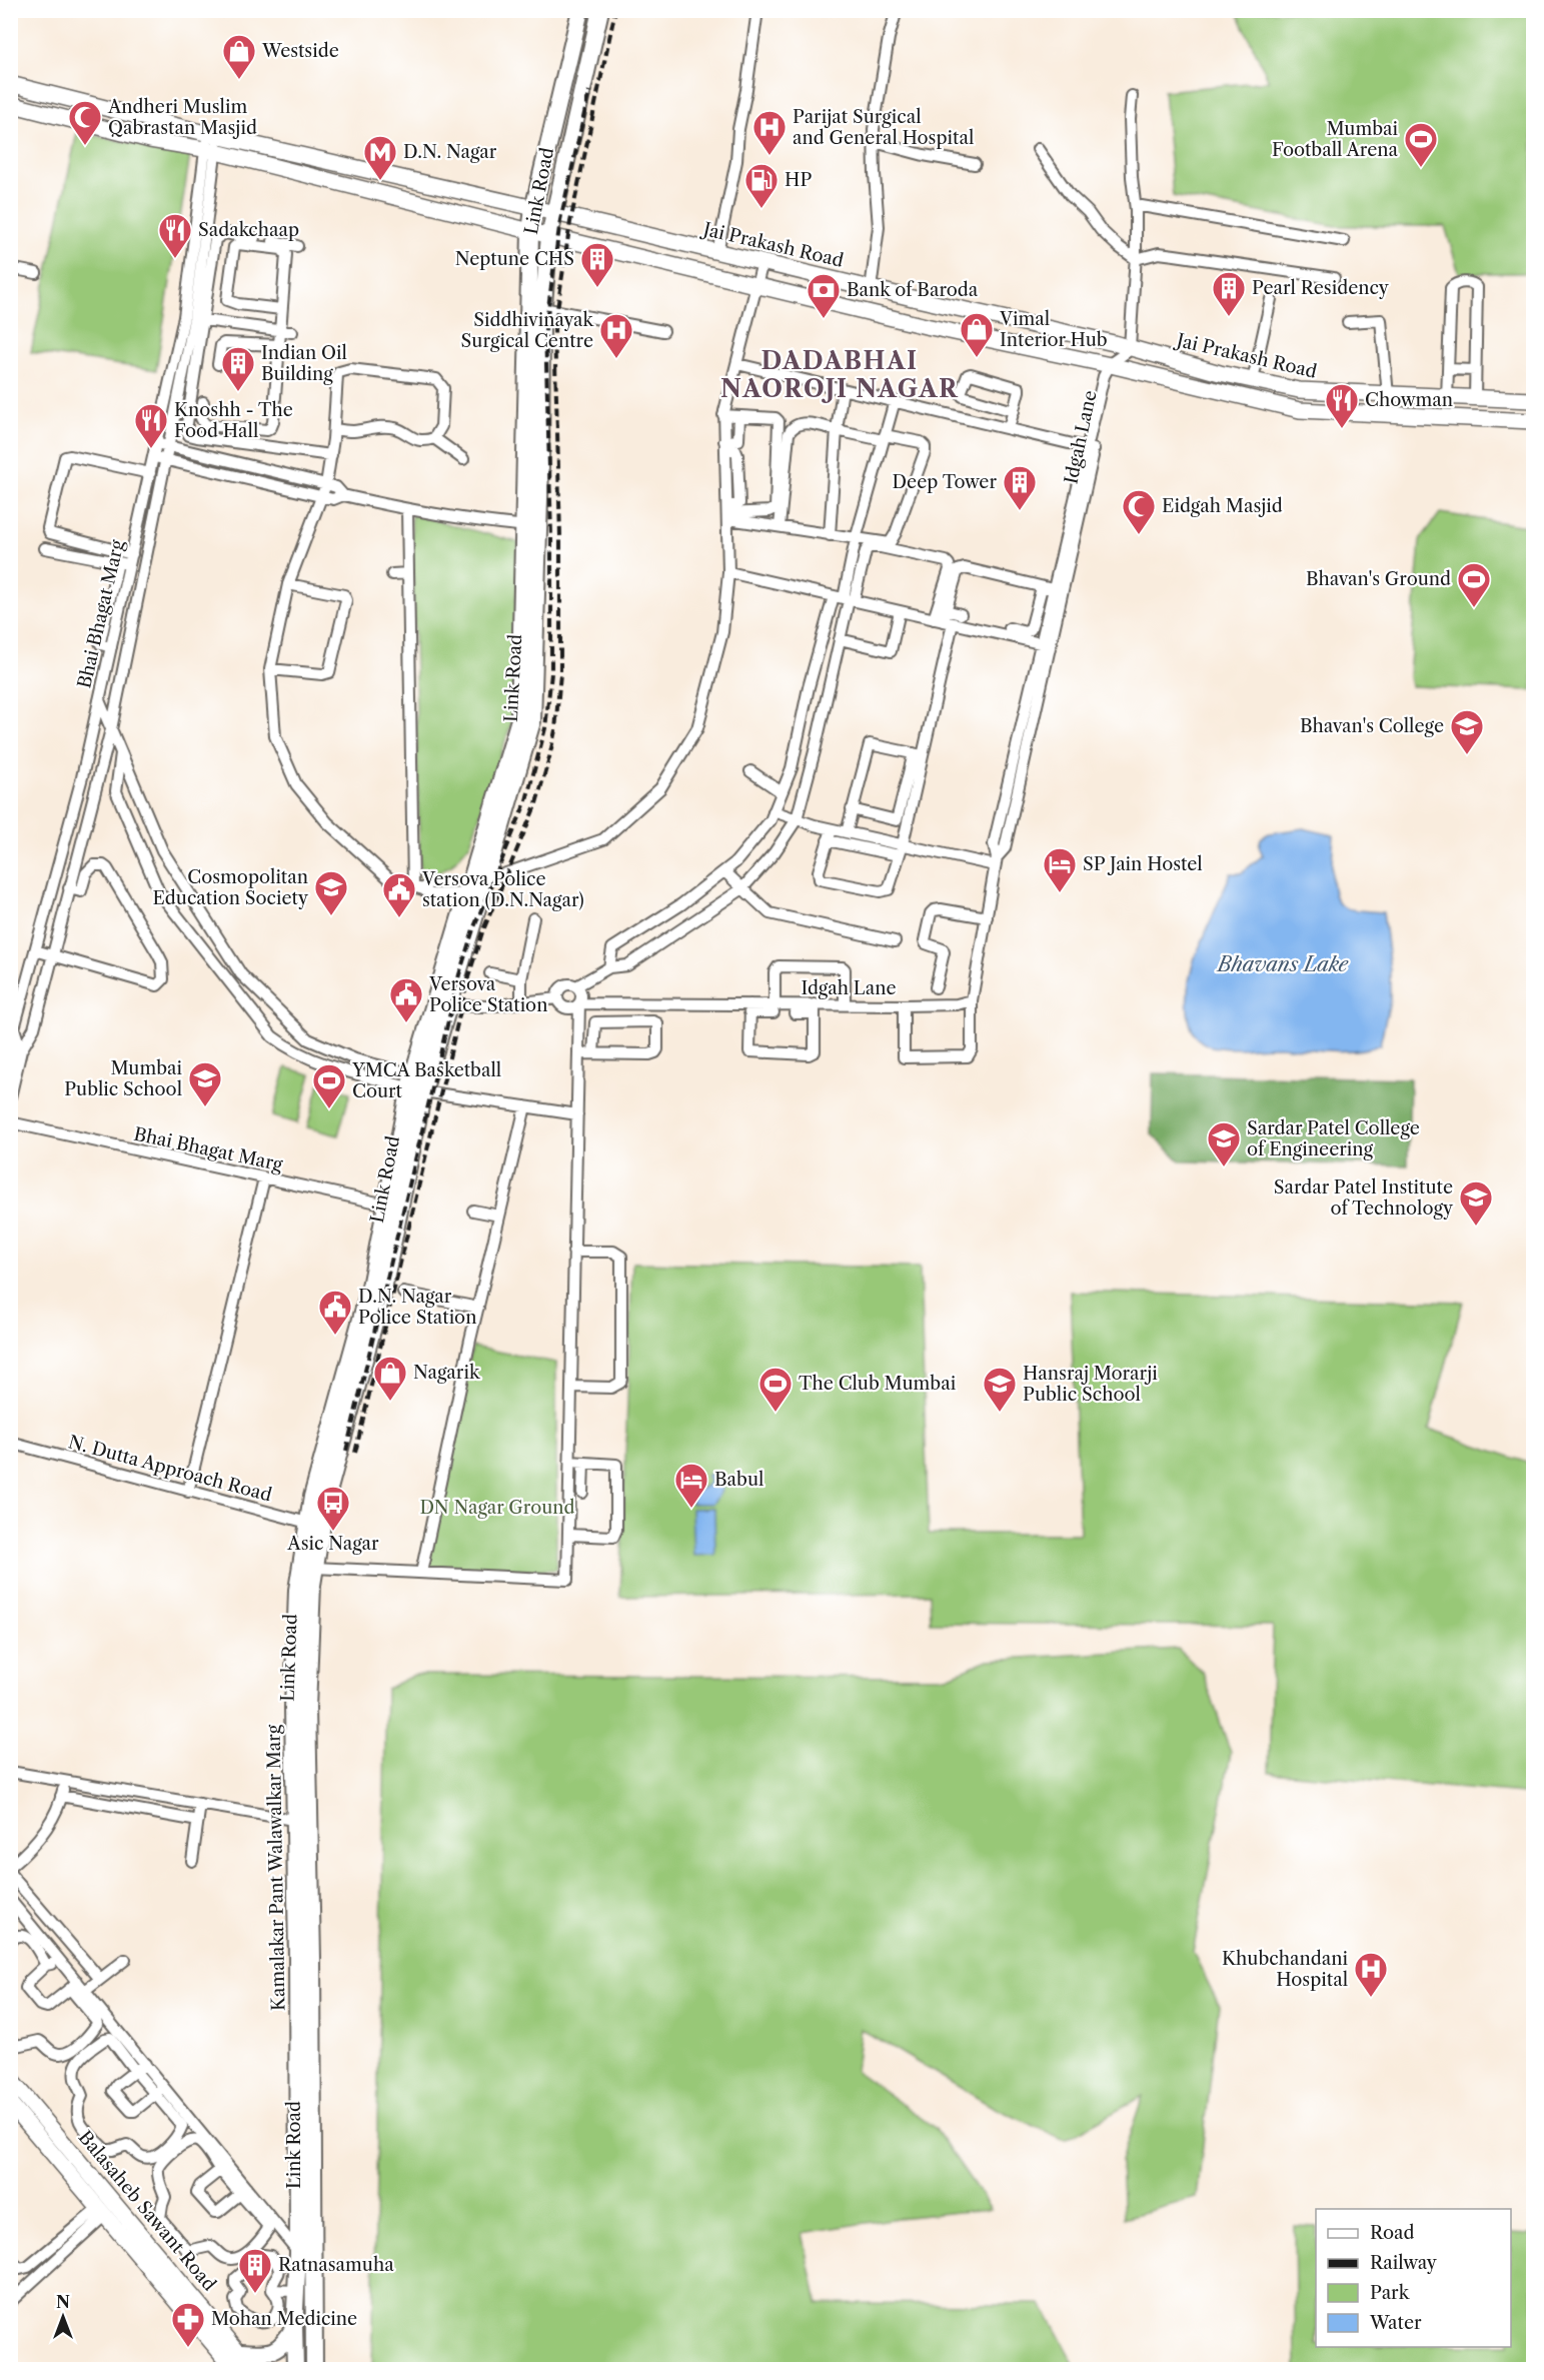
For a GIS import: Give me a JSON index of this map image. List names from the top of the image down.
{
  "streets": {
    "main road": [
      "Link Road",
      "Jai Prakash Road",
      "Kamalakar Pant Walawalkar Marg",
      "Balasaheb Sawant Road"
    ],
    "street": ["Idgah Lane", "Bhai Bhagat Marg", "N. Dutta Approach Road"]
  },
  "crossings": [
    ["Link Road", "Jai Prakash Road"],
    ["Link Road", "N. Dutta Approach Road"],
    ["Link Road", "Kamalakar Pant Walawalkar Marg"],
    ["Bhai Bhagat Marg", "Kamalakar Pant Walawalkar Marg"],
    ["N. Dutta Approach Road", "Kamalakar Pant Walawalkar Marg"]
  ],
  "districts": ["DADABHAI NAOROJI NAGAR"],
  "water": ["Bhavans Lake"],
  "parks": ["DN Nagar Ground"],
  "places": {
    "shop": ["Westside", "Vimal Interior Hub", "Nagarik"],
    "mosque": ["Andheri Muslim Qabrastan Masjid", "Eidgah Masjid"],
    "hospital": ["Parijat Surgical and General Hospital", "Siddhivinayak Surgical Centre", "Khubchandani Hospital"],
    "sports": [
      "Mumbai Football Arena",
      "Bhavan's Ground",
      "YMCA Basketball Court",
      "The Club Mumbai"
    ],
    "metro station": ["D.N. Nagar"],
    "fuel station": ["HP"],
    "restaurant": ["Sadakchaap", "Chowman", "Knoshh - The Food Hall"],
    "building": [
      "Neptune CHS",
      "Pearl Residency",
      "Indian Oil Building",
      "Deep Tower",
      "Ratnasamuha"
    ],
    "bank": ["Bank of Baroda"],
    "school or university": [
      "Bhavan's College",
      "Cosmopolitan Education Society",
      "Mumbai Public School",
      "Sardar Patel College of Engineering",
      "Sardar Patel Institute of Technology",
      "Hansraj Morarji Public School"
    ],
    "hotel": ["SP Jain Hostel", "Babul"],
    "public building": ["Versova Police station (D.N.Nagar)", "Versova Police Station", "D.N. Nagar Police Station"],
    "bus stop": ["Asic Nagar"],
    "pharmacy": ["Mohan Medicine"]
  },
  "legend": [
    "Road",
    "Railway",
    "Park",
    "Water"
  ],
  "north": "top"
}
